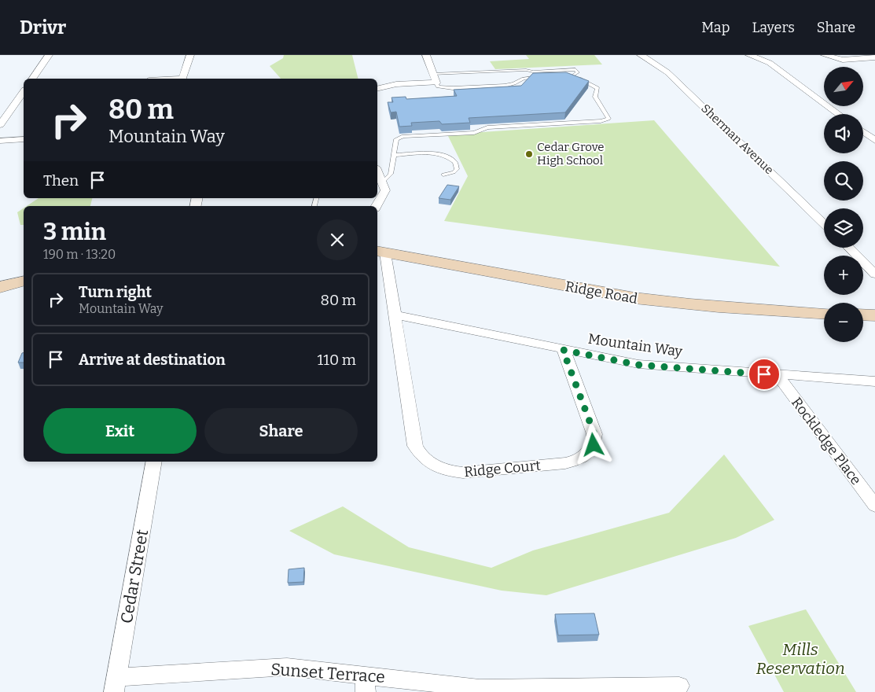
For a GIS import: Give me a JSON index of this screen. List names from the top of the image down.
{
  "streets": {
    "main road": ["Ridge Road"],
    "street": [
      "Sherman Avenue",
      "Mountain Way",
      "Rockledge Place",
      "Ridge Court",
      "Cedar Street",
      "Sunset Terrace"
    ]
  },
  "crossings": [
    ["Ridge Road", "Ridge Court"],
    ["Mountain Way", "Rockledge Place"],
    ["Mountain Way", "Ridge Court"],
    ["Cedar Street", "Sunset Terrace"]
  ],
  "parks": ["Mills Reservation"],
  "places": ["Cedar Grove High School"],
  "north": "top right",
  "page": {
    "header": "Drivr",
    "nav": ["Map", "Layers", "Share"],
    "map_buttons": ["+", "−"],
    "turn": ["80 m", "Mountain Way"],
    "then": "Then",
    "heading": ["3 min", "190 m · 13:20"],
    "list": [
      {
        "name": "Turn right",
        "note": "Mountain Way",
        "value": "80 m"
      },
      {
        "name": "Arrive at destination",
        "value": "110 m"
      }
    ],
    "buttons": ["Exit", "Share"]
  }
}
